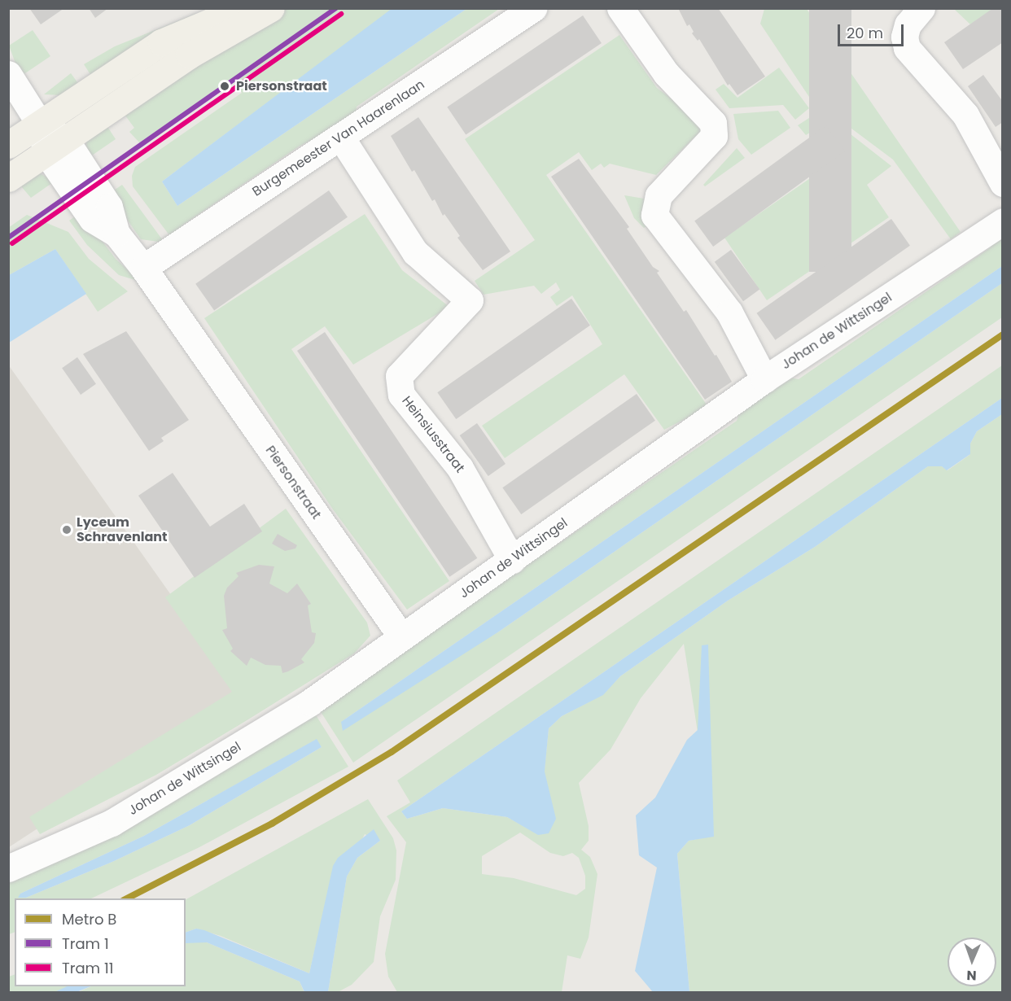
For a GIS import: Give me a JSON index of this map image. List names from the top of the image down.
{
  "streets": {
    "street": [
      "Burgemeester Van Haarenlaan",
      "Johan de Wittsingel",
      "Heinsiusstraat",
      "Piersonstraat"
    ]
  },
  "crossings": [
    ["Burgemeester Van Haarenlaan", "Heinsiusstraat"],
    ["Burgemeester Van Haarenlaan", "Piersonstraat"],
    ["Johan de Wittsingel", "Heinsiusstraat"],
    ["Johan de Wittsingel", "Piersonstraat"]
  ],
  "places": ["Piersonstraat", "Lyceum Schravenlant"],
  "lines": ["tram line 1", "tram line 11", "metro line B"],
  "legend": ["Metro B", "Tram 1", "Tram 11"],
  "scale_bar": "20 m",
  "north": "bottom"
}
